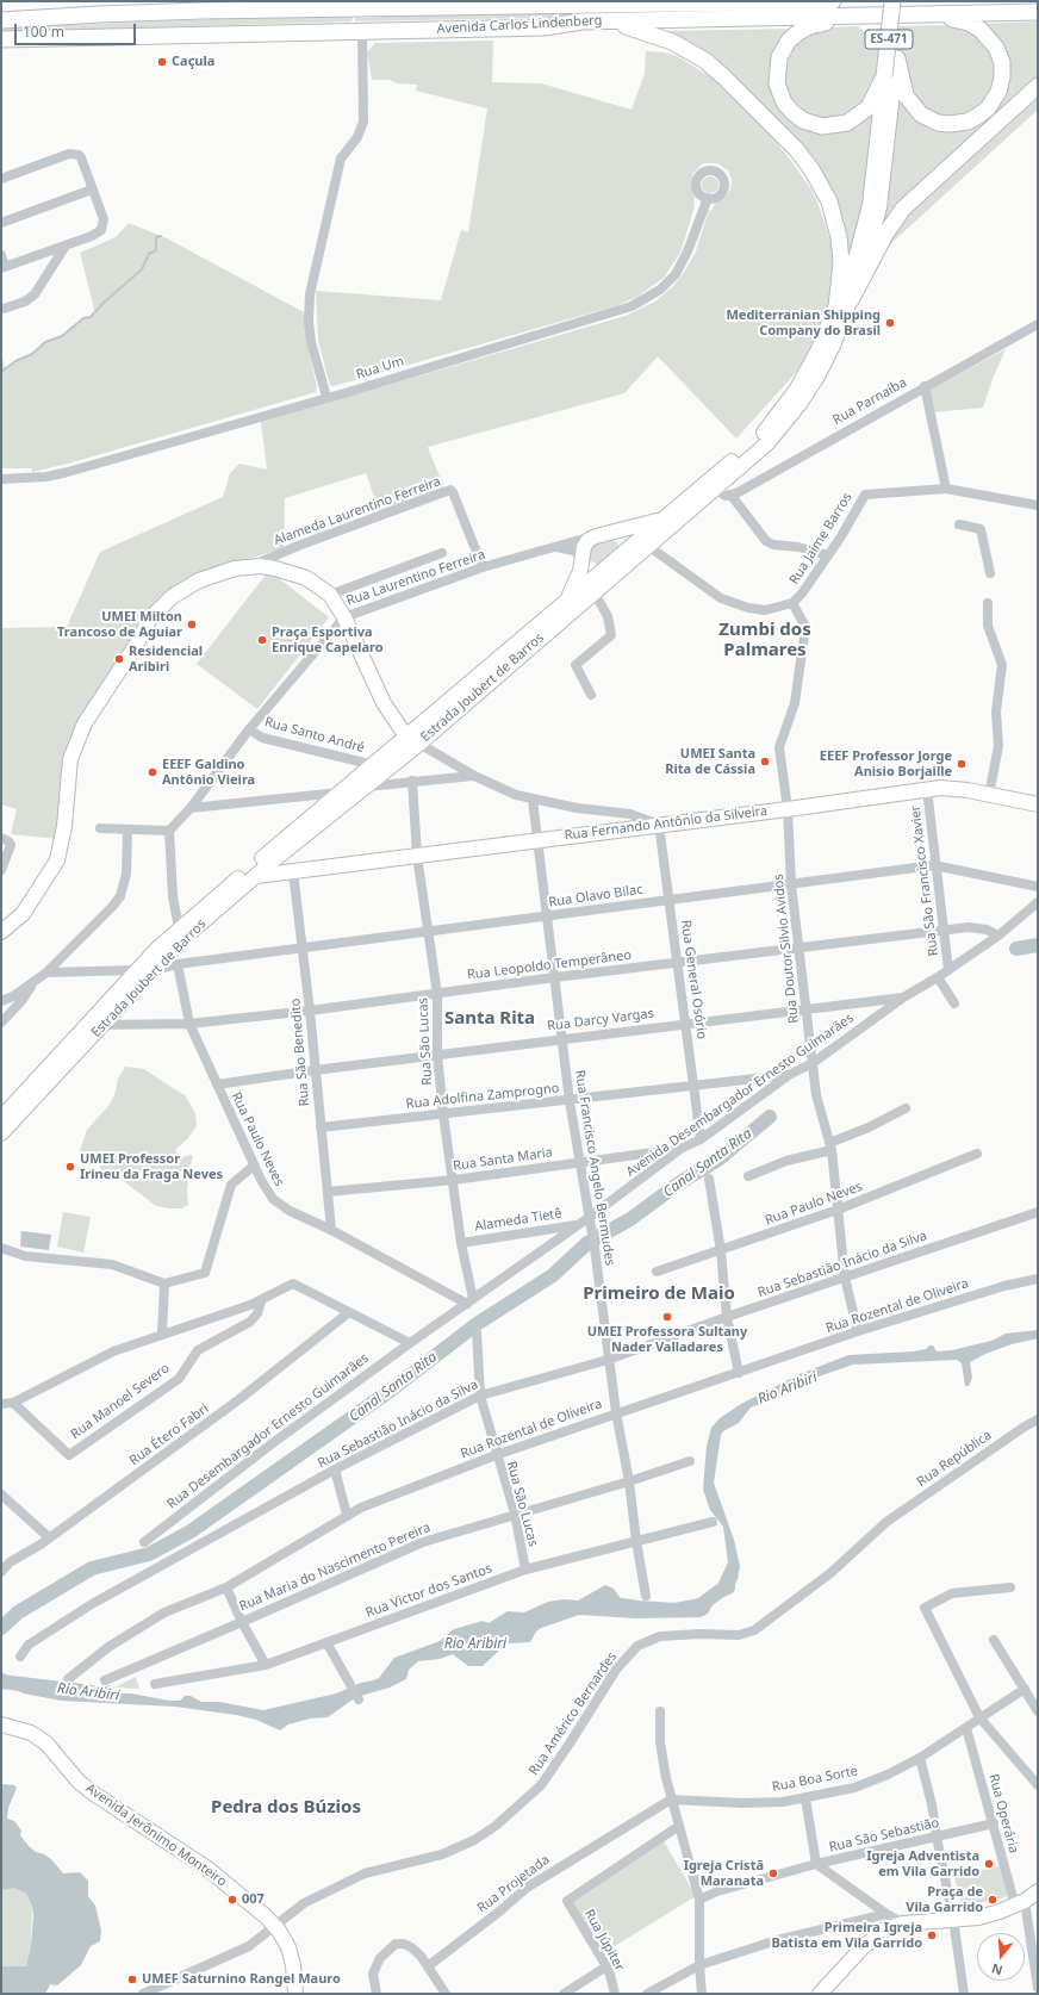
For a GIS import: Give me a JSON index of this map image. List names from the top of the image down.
{
  "streets": {
    "main road": [
      "Avenida Carlos Lindenberg",
      "ES-471",
      "Estrada Joubert de Barros",
      "Rua Fernando Antônio da Silveira",
      "Avenida Jerônimo Monteiro"
    ],
    "street": [
      "Rua Um",
      "Rua Parnaíba",
      "Alameda Laurentino Ferreira",
      "Rua Jaime Barros",
      "Rua Laurentino Ferreira",
      "Rua Santo André",
      "Rua São Francisco Xavier",
      "Rua Olavo Bilac",
      "Rua Doutor Silvio Avidos",
      "Rua Leopoldo Temperâneo",
      "Rua General Osório",
      "Rua Darcy Vargas",
      "Rua São Lucas",
      "Rua São Benedito",
      "Avenida Desembargador Ernesto Guimarães",
      "Rua Adolfina Zamprogno",
      "Rua Paulo Neves",
      "Rua Santa Maria",
      "Rua Francisco Angelo Bermudes",
      "Alameda Tietê",
      "Rua Sebastião Inácio da Silva",
      "Rua Rozental de Oliveira",
      "Rua Manoel Severo",
      "Rua Desembargador Ernesto Guimarães",
      "Rua Étero Fabri",
      "Rua República",
      "Rua Maria do Nascimento Pereira",
      "Rua Victor dos Santos",
      "Rua Américo Bernardes",
      "Rua Boa Sorte",
      "Rua Operária",
      "Rua São Sebastião",
      "Rua Projetada",
      "Rua Júpiter"
    ]
  },
  "crossings": [
    ["Alameda Laurentino Ferreira", "Rua Laurentino Ferreira"],
    ["Rua Jaime Barros", "Estrada Joubert de Barros"],
    ["Rua Jaime Barros", "Rua Doutor Silvio Avidos"],
    ["Rua Laurentino Ferreira", "Rua Santo André"],
    ["Estrada Joubert de Barros", "Rua Santo André"],
    ["Estrada Joubert de Barros", "Rua Fernando Antônio da Silveira"],
    ["Estrada Joubert de Barros", "Rua Olavo Bilac"],
    ["Estrada Joubert de Barros", "Rua Leopoldo Temperâneo"],
    ["Rua Fernando Antônio da Silveira", "Rua São Francisco Xavier"],
    ["Rua Fernando Antônio da Silveira", "Rua Doutor Silvio Avidos"],
    ["Rua Fernando Antônio da Silveira", "Rua General Osório"],
    ["Rua Fernando Antônio da Silveira", "Rua São Lucas"],
    ["Rua Fernando Antônio da Silveira", "Rua São Benedito"],
    ["Rua Fernando Antônio da Silveira", "Rua Francisco Angelo Bermudes"],
    ["Rua São Francisco Xavier", "Rua Olavo Bilac"],
    ["Rua São Francisco Xavier", "Rua Leopoldo Temperâneo"],
    ["Rua São Francisco Xavier", "Avenida Desembargador Ernesto Guimarães"],
    ["Rua Olavo Bilac", "Rua Doutor Silvio Avidos"],
    ["Rua Olavo Bilac", "Rua General Osório"],
    ["Rua Olavo Bilac", "Rua São Lucas"],
    ["Rua Olavo Bilac", "Rua São Benedito"],
    ["Rua Olavo Bilac", "Rua Paulo Neves"],
    ["Rua Olavo Bilac", "Rua Francisco Angelo Bermudes"],
    ["Rua Doutor Silvio Avidos", "Rua Leopoldo Temperâneo"],
    ["Rua Doutor Silvio Avidos", "Rua Darcy Vargas"],
    ["Rua Doutor Silvio Avidos", "Avenida Desembargador Ernesto Guimarães"],
    ["Rua Doutor Silvio Avidos", "Rua Paulo Neves"],
    ["Rua Doutor Silvio Avidos", "Rua Sebastião Inácio da Silva"],
    ["Rua Doutor Silvio Avidos", "Rua Rozental de Oliveira"],
    ["Rua Leopoldo Temperâneo", "Rua General Osório"],
    ["Rua Leopoldo Temperâneo", "Rua São Lucas"],
    ["Rua Leopoldo Temperâneo", "Rua São Benedito"],
    ["Rua Leopoldo Temperâneo", "Avenida Desembargador Ernesto Guimarães"],
    ["Rua Leopoldo Temperâneo", "Rua Paulo Neves"],
    ["Rua Leopoldo Temperâneo", "Rua Francisco Angelo Bermudes"],
    ["Rua General Osório", "Rua Darcy Vargas"],
    ["Rua General Osório", "Avenida Desembargador Ernesto Guimarães"],
    ["Rua General Osório", "Rua Adolfina Zamprogno"],
    ["Rua Darcy Vargas", "Rua São Lucas"],
    ["Rua Darcy Vargas", "Rua São Benedito"],
    ["Rua Darcy Vargas", "Avenida Desembargador Ernesto Guimarães"],
    ["Rua Darcy Vargas", "Rua Paulo Neves"],
    ["Rua Darcy Vargas", "Rua Francisco Angelo Bermudes"],
    ["Rua São Lucas", "Avenida Desembargador Ernesto Guimarães"],
    ["Rua São Lucas", "Rua Adolfina Zamprogno"],
    ["Rua São Lucas", "Rua Paulo Neves"],
    ["Rua São Lucas", "Rua Santa Maria"],
    ["Rua São Lucas", "Alameda Tietê"],
    ["Rua São Lucas", "Rua Sebastião Inácio da Silva"],
    ["Rua São Lucas", "Rua Rozental de Oliveira"],
    ["Rua São Lucas", "Rua Maria do Nascimento Pereira"],
    ["Rua São Lucas", "Rua Victor dos Santos"],
    ["Rua São Benedito", "Rua Adolfina Zamprogno"],
    ["Rua São Benedito", "Rua Paulo Neves"],
    ["Rua São Benedito", "Rua Santa Maria"],
    ["Avenida Desembargador Ernesto Guimarães", "Rua Adolfina Zamprogno"],
    ["Avenida Desembargador Ernesto Guimarães", "Rua Paulo Neves"],
    ["Avenida Desembargador Ernesto Guimarães", "Rua Santa Maria"],
    ["Avenida Desembargador Ernesto Guimarães", "Rua Francisco Angelo Bermudes"],
    ["Avenida Desembargador Ernesto Guimarães", "Alameda Tietê"],
    ["Avenida Desembargador Ernesto Guimarães", "Rua Desembargador Ernesto Guimarães"],
    ["Rua Adolfina Zamprogno", "Rua Francisco Angelo Bermudes"],
    ["Rua Santa Maria", "Rua Francisco Angelo Bermudes"],
    ["Rua Francisco Angelo Bermudes", "Rua Sebastião Inácio da Silva"],
    ["Rua Francisco Angelo Bermudes", "Rua Rozental de Oliveira"],
    ["Rua Francisco Angelo Bermudes", "Rua Maria do Nascimento Pereira"],
    ["Rua Francisco Angelo Bermudes", "Rua Victor dos Santos"],
    ["Rua República", "Rua Américo Bernardes"],
    ["Rua Américo Bernardes", "Avenida Jerônimo Monteiro"],
    ["Rua Boa Sorte", "Rua Operária"],
    ["Rua Boa Sorte", "Rua Projetada"],
    ["Rua Operária", "Rua São Sebastião"]
  ],
  "districts": [
    "Zumbi dos Palmares",
    "Santa Rita",
    "Primeiro de Maio",
    "Pedra dos Búzios"
  ],
  "water": ["Canal Santa Rita", "Rio Aribiri"],
  "places": [
    "Caçula",
    "Mediterranian Shipping Company do Brasil",
    "UMEI Milton Trancoso de Aguiar",
    "Praça Esportiva Enrique Capelaro",
    "Residencial Aribiri",
    "UMEI Santa Rita de Cássia",
    "EEEF Professor Jorge Anisio Borjaille",
    "EEEF Galdino Antônio Vieira",
    "UMEI Professor Irineu da Fraga Neves",
    "UMEI Professora Sultany Nader Valladares",
    "Igreja Adventista em Vila Garrido",
    "Igreja Cristã Maranata",
    "007",
    "Praça de Vila Garrido",
    "Primeira Igreja Batista em Vila Garrido",
    "UMEF Saturnino Rangel Mauro"
  ],
  "scale_bar": "100 m",
  "north": "bottom"
}
